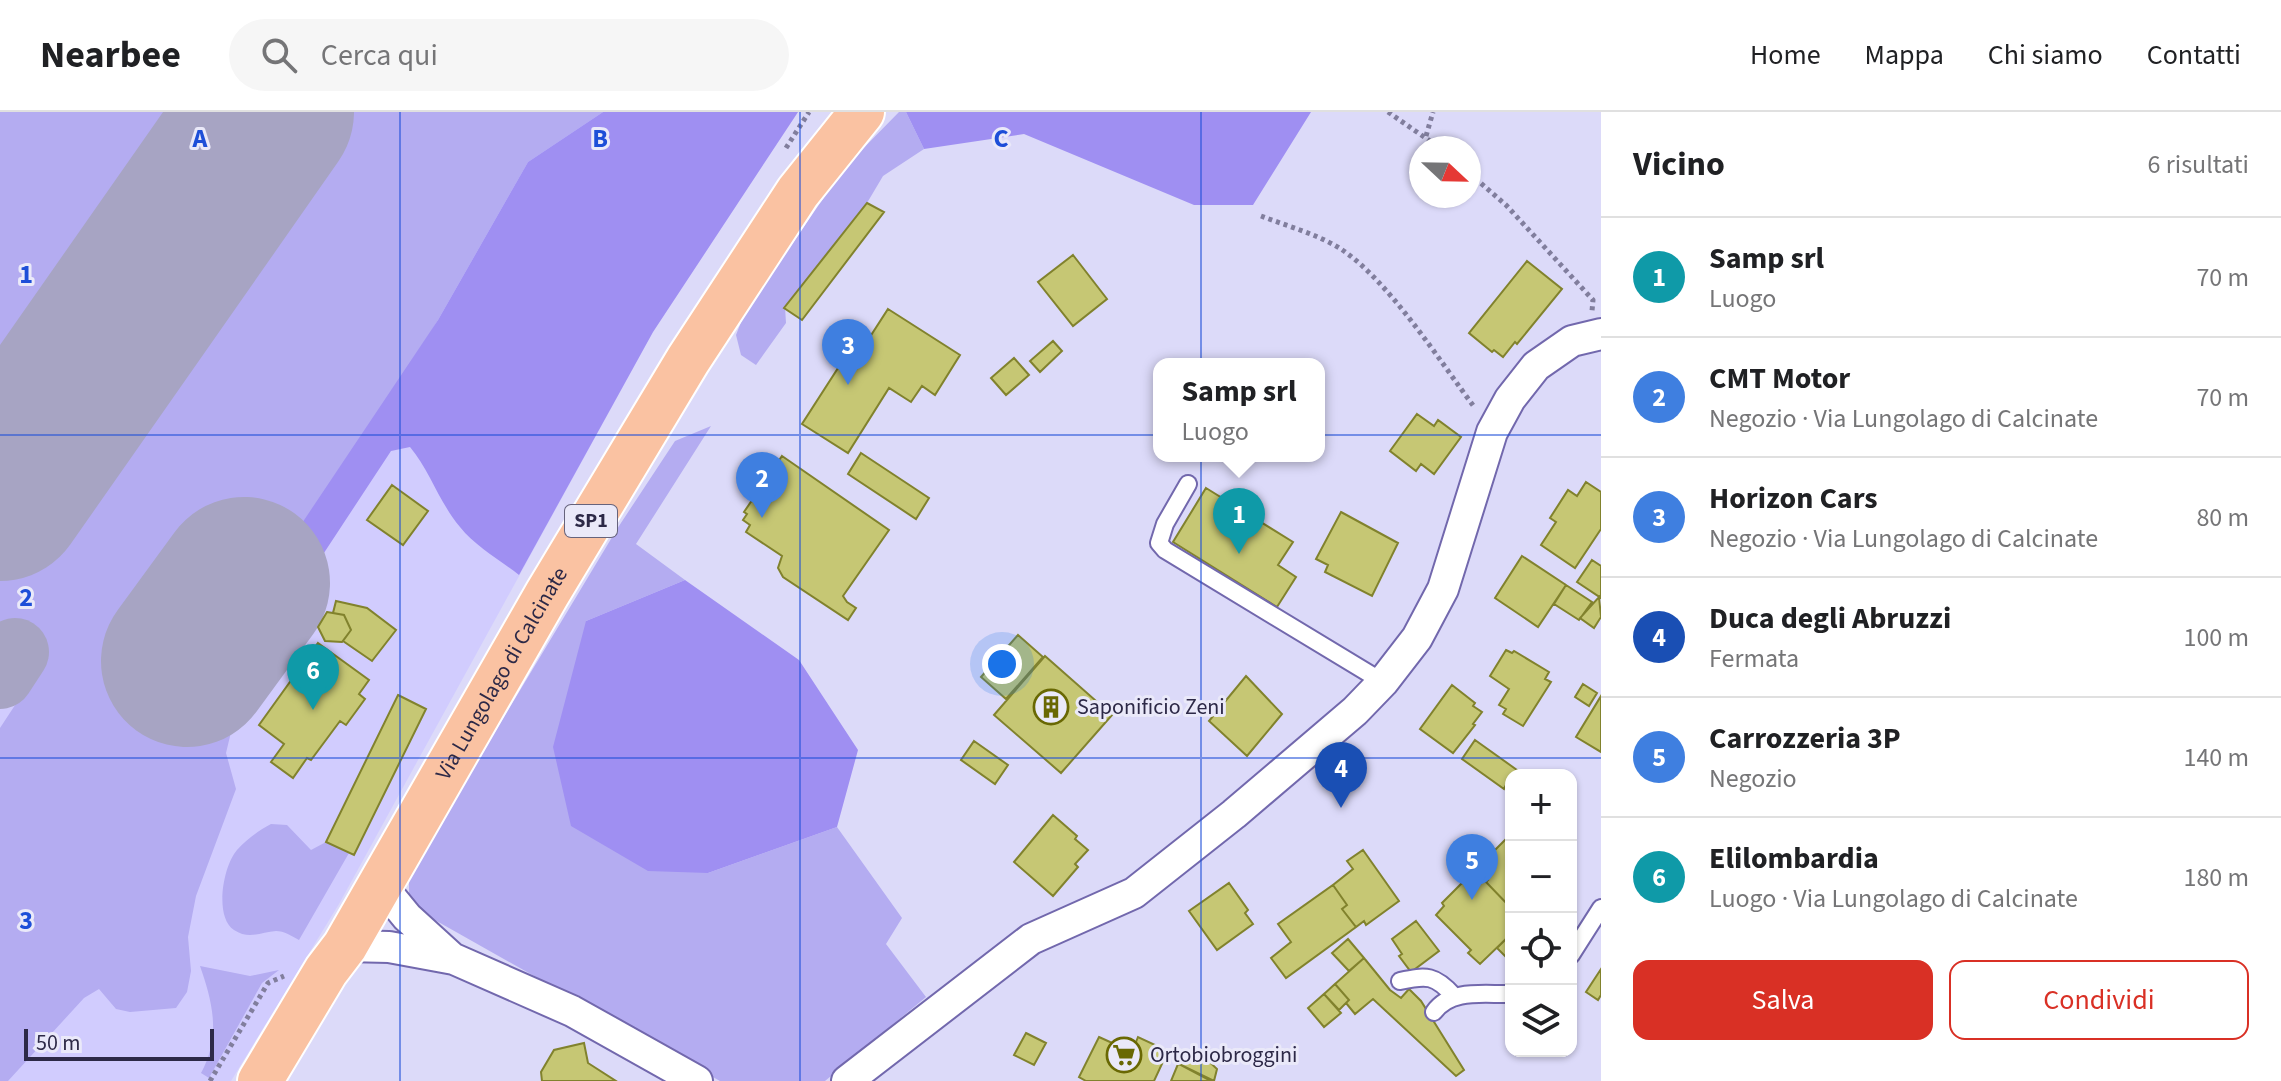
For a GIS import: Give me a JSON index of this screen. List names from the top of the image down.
{
  "streets": {
    "main road": ["SP1", "Via Lungolago di Calcinate"]
  },
  "places": {
    "building": ["Saponificio Zeni"],
    "supermarket": ["Ortobiobroggini"]
  },
  "scale_bar": "50 m",
  "north": "right",
  "page": {
    "header": "Nearbee",
    "search": "Cerca qui",
    "nav": [
      "Home",
      "Mappa",
      "Chi siamo",
      "Contatti"
    ],
    "heading": ["Vicino", "6 risultati"],
    "list": [
      {
        "mark": "1",
        "name": "Samp srl",
        "note": "Luogo",
        "value": "70 m"
      },
      {
        "mark": "2",
        "name": "CMT Motor",
        "note": "Negozio · Via Lungolago di Calcinate",
        "value": "70 m"
      },
      {
        "mark": "3",
        "name": "Horizon Cars",
        "note": "Negozio · Via Lungolago di Calcinate",
        "value": "80 m"
      },
      {
        "mark": "4",
        "name": "Duca degli Abruzzi",
        "note": "Fermata",
        "value": "100 m"
      },
      {
        "mark": "5",
        "name": "Carrozzeria 3P",
        "note": "Negozio",
        "value": "140 m"
      },
      {
        "mark": "6",
        "name": "Elilombardia",
        "note": "Luogo · Via Lungolago di Calcinate",
        "value": "180 m"
      }
    ],
    "pins": [
      "3",
      "2",
      "1",
      "6",
      "4",
      "5"
    ],
    "popup": ["Samp srl", "Luogo"],
    "map_buttons": ["+", "−"],
    "buttons": ["Salva", "Condividi"],
    "scale": "50 m"
  },
  "grid": {
    "columns": ["A", "B", "C"],
    "rows": ["1", "2", "3"]
  }
}
